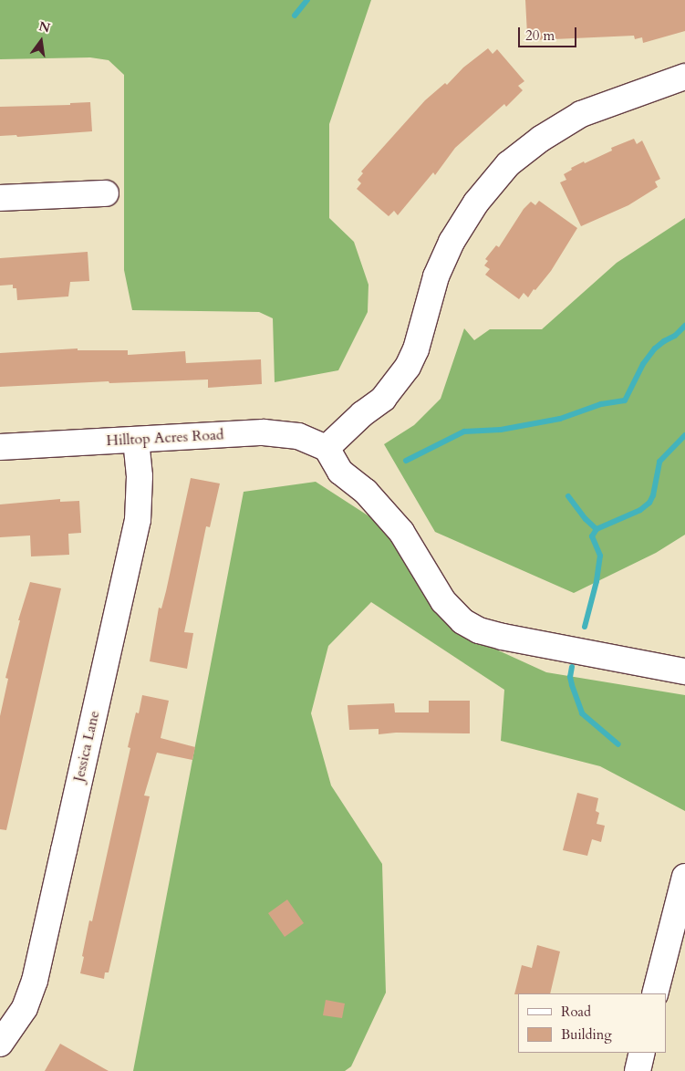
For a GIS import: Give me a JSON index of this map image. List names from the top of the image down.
{
  "streets": {
    "street": ["Hilltop Acres Road", "Jessica Lane"]
  },
  "crossings": [
    ["Hilltop Acres Road", "Jessica Lane"]
  ],
  "legend": ["Road", "Building"],
  "scale_bar": "20 m",
  "north": "top"
}
